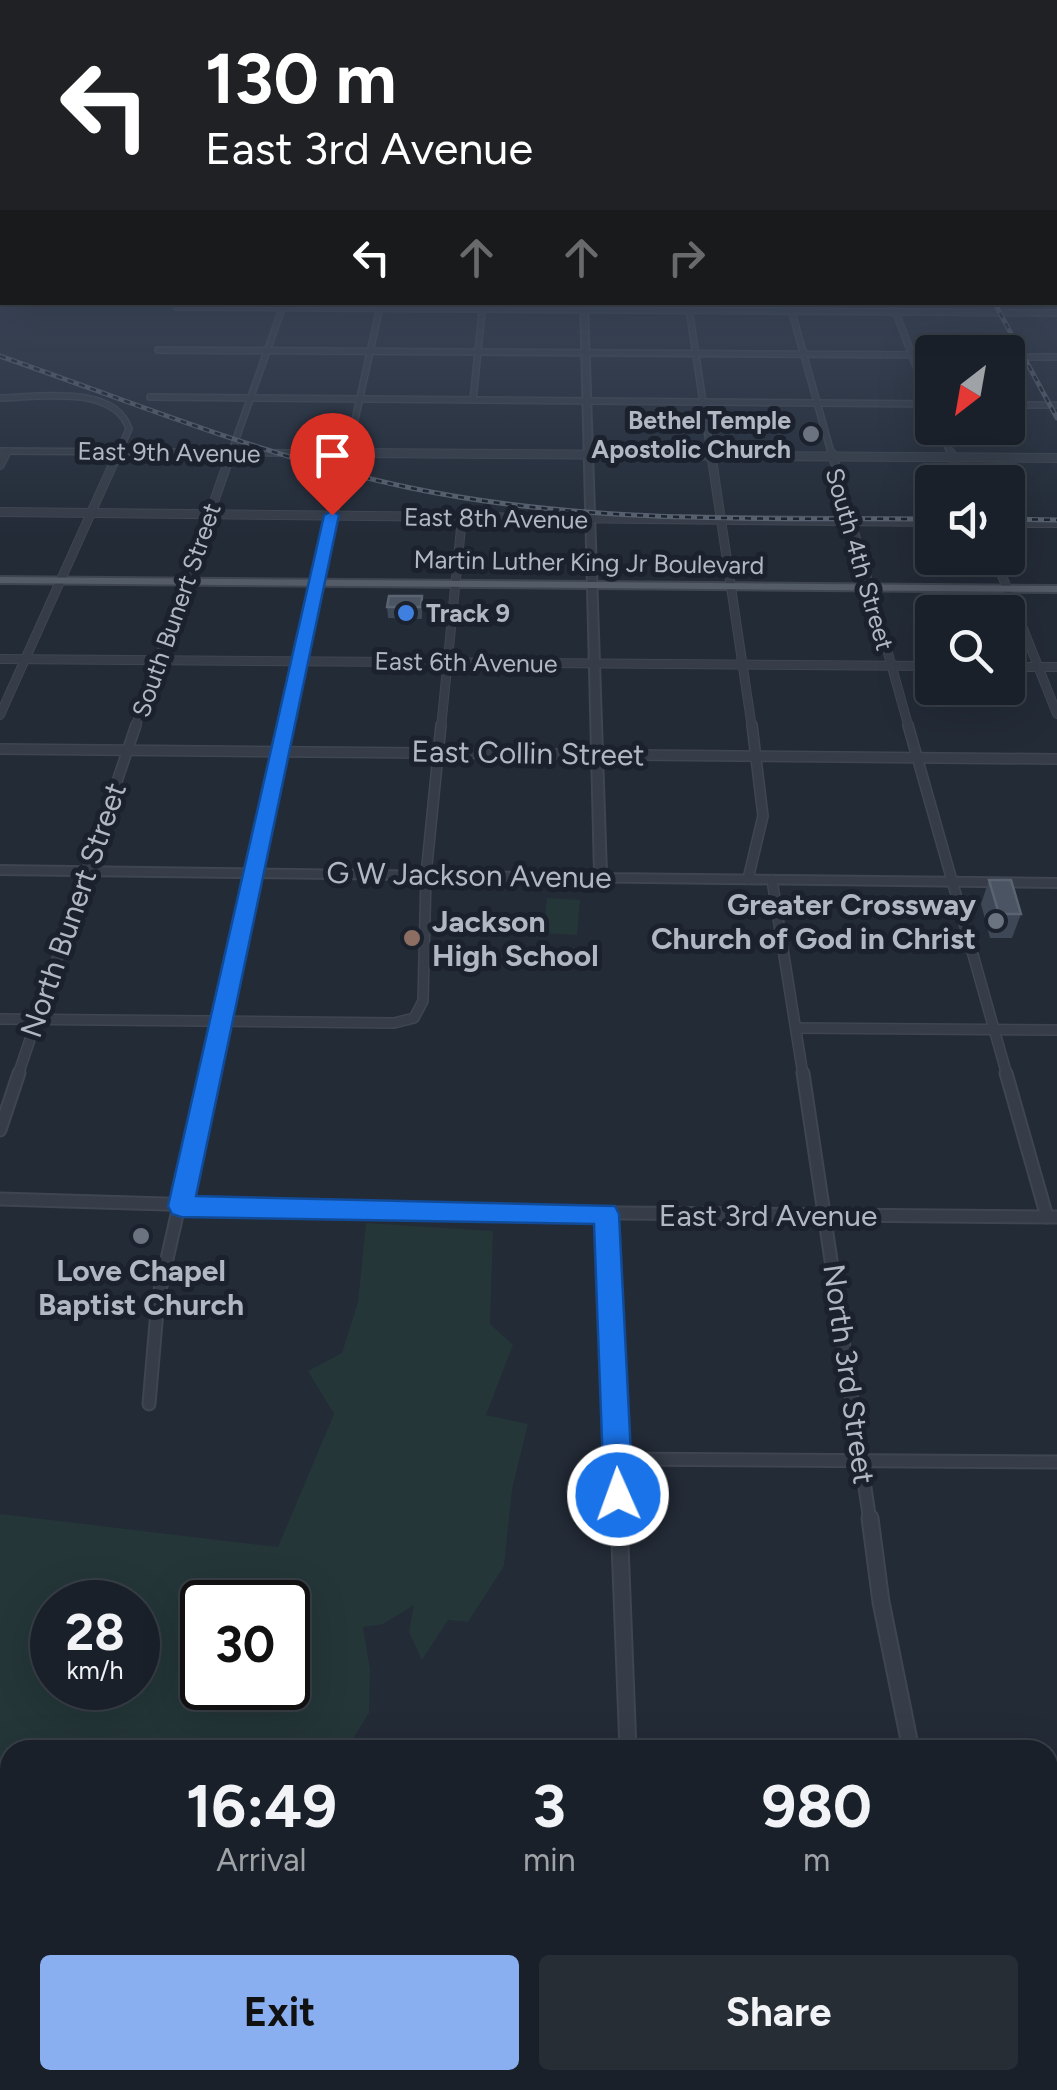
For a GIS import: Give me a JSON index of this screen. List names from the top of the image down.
{
  "streets": {
    "main road": ["Martin Luther King Jr Boulevard"],
    "street": [
      "East 9th Avenue",
      "East 8th Avenue",
      "South 4th Street",
      "South Bunert Street",
      "East 6th Avenue",
      "East Collin Street",
      "G W Jackson Avenue",
      "North Bunert Street",
      "East 3rd Avenue",
      "North 3rd Street"
    ]
  },
  "crossings": [
    ["East 9th Avenue", "South 4th Street"],
    ["East 9th Avenue", "South Bunert Street"],
    ["East 8th Avenue", "South 4th Street"],
    ["East 8th Avenue", "South Bunert Street"],
    ["South 4th Street", "Martin Luther King Jr Boulevard"],
    ["South 4th Street", "East 6th Avenue"],
    ["South 4th Street", "East Collin Street"],
    ["South 4th Street", "G W Jackson Avenue"],
    ["South 4th Street", "East 3rd Avenue"],
    ["Martin Luther King Jr Boulevard", "South Bunert Street"],
    ["South Bunert Street", "East 6th Avenue"],
    ["South Bunert Street", "East Collin Street"],
    ["South Bunert Street", "North Bunert Street"],
    ["East Collin Street", "North Bunert Street"],
    ["G W Jackson Avenue", "North Bunert Street"],
    ["G W Jackson Avenue", "North 3rd Street"],
    ["East 3rd Avenue", "North 3rd Street"]
  ],
  "places": [
    "Bethel Temple Apostolic Church",
    "Track 9",
    "Greater Crossway Church of God in Christ",
    "Jackson High School",
    "Love Chapel Baptist Church"
  ],
  "north": "bottom left",
  "page": {
    "turn": ["130 m", "East 3rd Avenue"],
    "speed": "28 km/h",
    "limit": "30",
    "eta": [
      "16:49",
      "Arrival",
      "3",
      "min",
      "980",
      "m"
    ],
    "buttons": ["Exit", "Share"]
  }
}
